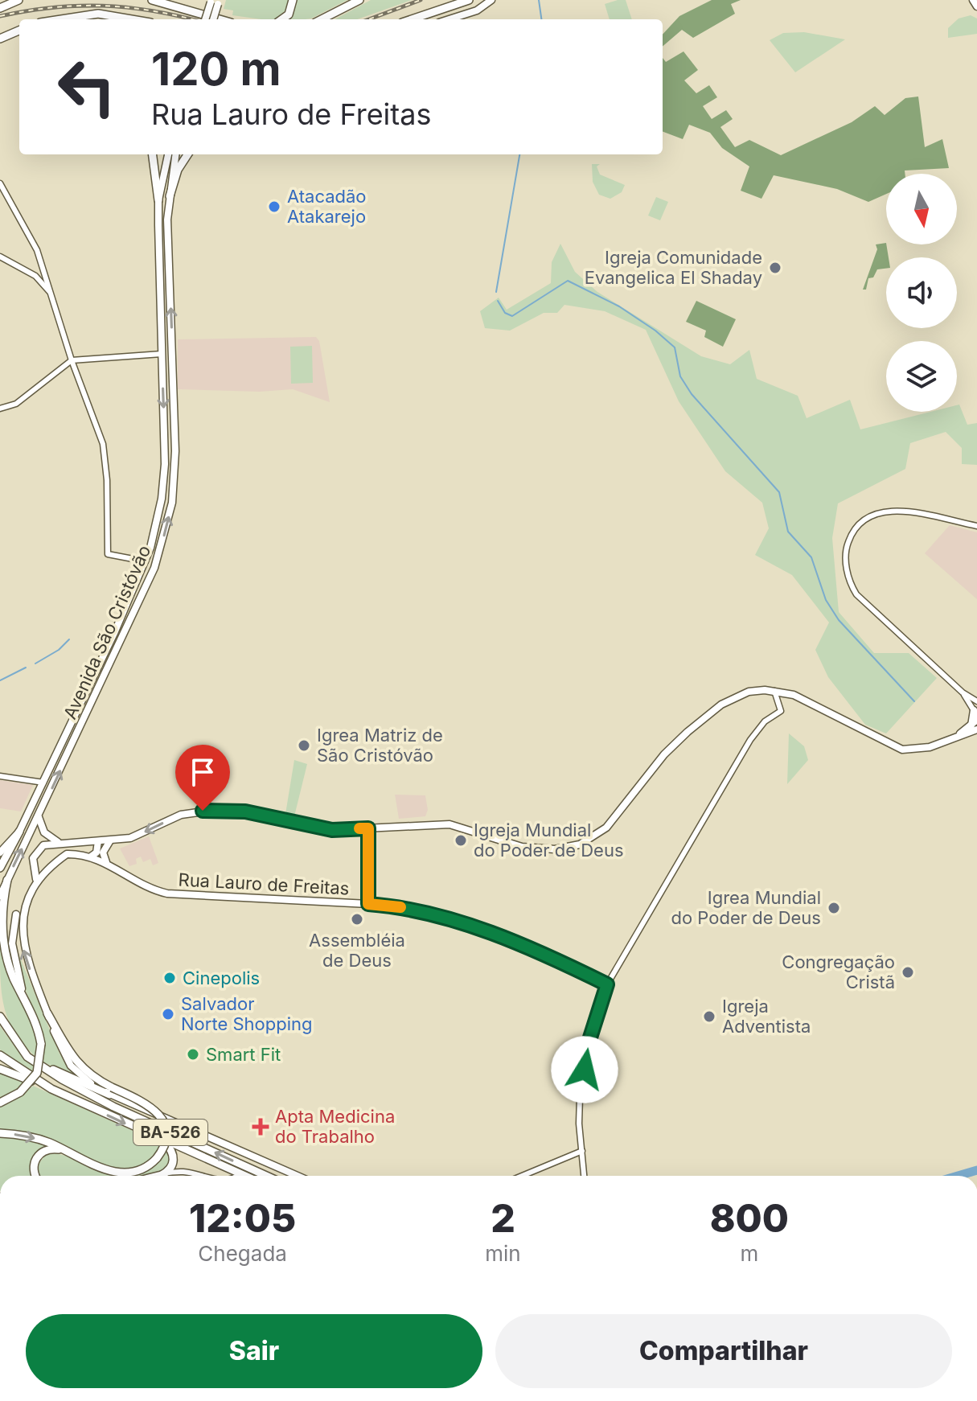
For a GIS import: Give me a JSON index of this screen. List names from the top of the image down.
{
  "streets": {
    "highway": ["BA-526"],
    "main road": ["Avenida São Cristóvão", "Rua Lauro de Freitas"]
  },
  "places": {
    "other": [
      "Atacadão Atakarejo",
      "Igreja Comunidade Evangelica El Shaday",
      "Igrea Matriz de São Cristóvão",
      "Igreja Mundial do Poder de Deus",
      "Igrea Mundial do Poder de Deus",
      "Assembléia de Deus",
      "Congregação Cristã",
      "Cinepolis",
      "Salvador Norte Shopping",
      "Igreja Adventista",
      "Smart Fit"
    ],
    "health": ["Apta Medicina do Trabalho"]
  },
  "north": "bottom",
  "page": {
    "turn": ["120 m", "Rua Lauro de Freitas"],
    "eta": [
      "12:05",
      "Chegada",
      "2",
      "min",
      "800",
      "m"
    ],
    "buttons": ["Sair", "Compartilhar"]
  }
}
